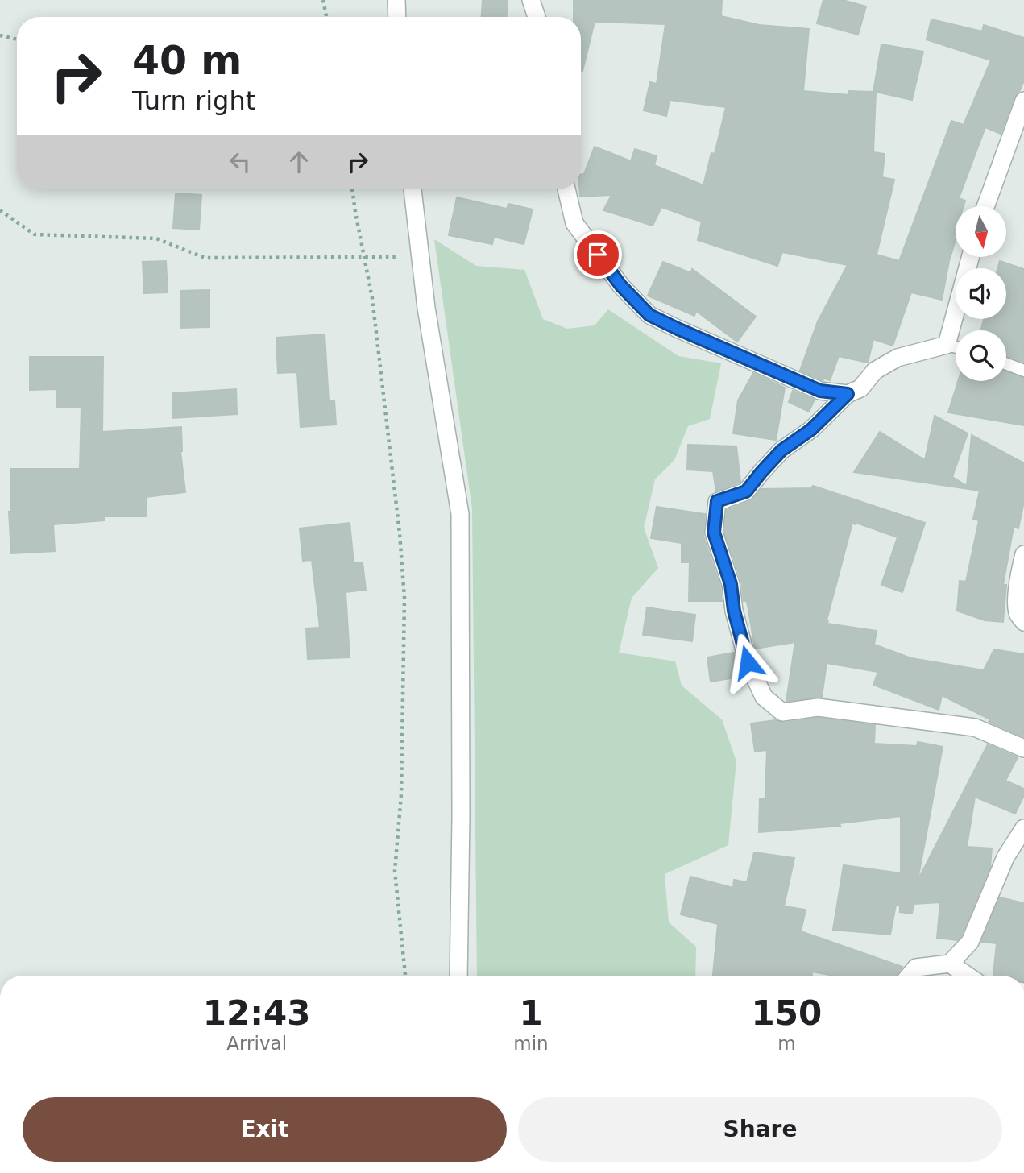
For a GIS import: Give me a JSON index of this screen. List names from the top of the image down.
{
  "north": "bottom",
  "page": {
    "turn": ["40 m", "Turn right"],
    "eta": [
      "12:43",
      "Arrival",
      "1",
      "min",
      "150",
      "m"
    ],
    "buttons": ["Exit", "Share"]
  }
}
